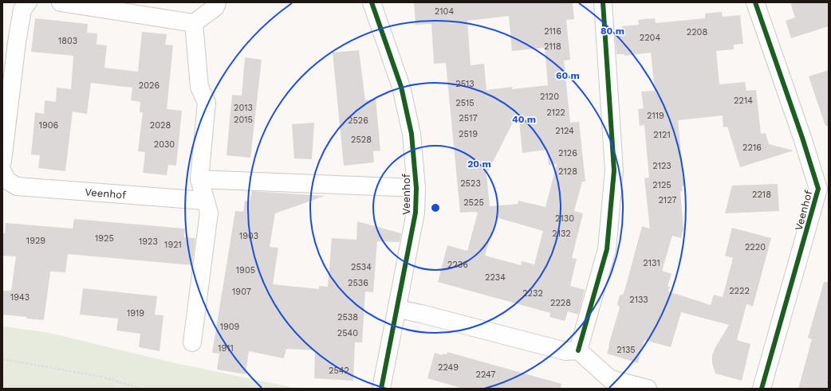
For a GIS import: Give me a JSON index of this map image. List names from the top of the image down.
{
  "streets": {
    "street": ["Veenhof"]
  },
  "house_numbers": [
    "2104",
    "2116",
    "2208",
    "2204",
    "1803",
    "2118",
    "2513",
    "2026",
    "2120",
    "2214",
    "2515",
    "2013",
    "2122",
    "2119",
    "2517",
    "2015",
    "2526",
    "1906",
    "2028",
    "2124",
    "2519",
    "2121",
    "2528",
    "2030",
    "2216",
    "2126",
    "2123",
    "2128",
    "2523",
    "2125",
    "2218",
    "2127",
    "2525",
    "2130",
    "2132",
    "1903",
    "1925",
    "1929",
    "1923",
    "1921",
    "2220",
    "2131",
    "2236",
    "2534",
    "1905",
    "2234",
    "2536",
    "2222",
    "1907",
    "2232",
    "1943",
    "2133",
    "2228",
    "1919",
    "2538",
    "1909",
    "2540",
    "1911",
    "2135",
    "2249",
    "2542",
    "2247"
  ],
  "rings": [
    "80 m",
    "60 m",
    "40 m",
    "20 m"
  ]
}
